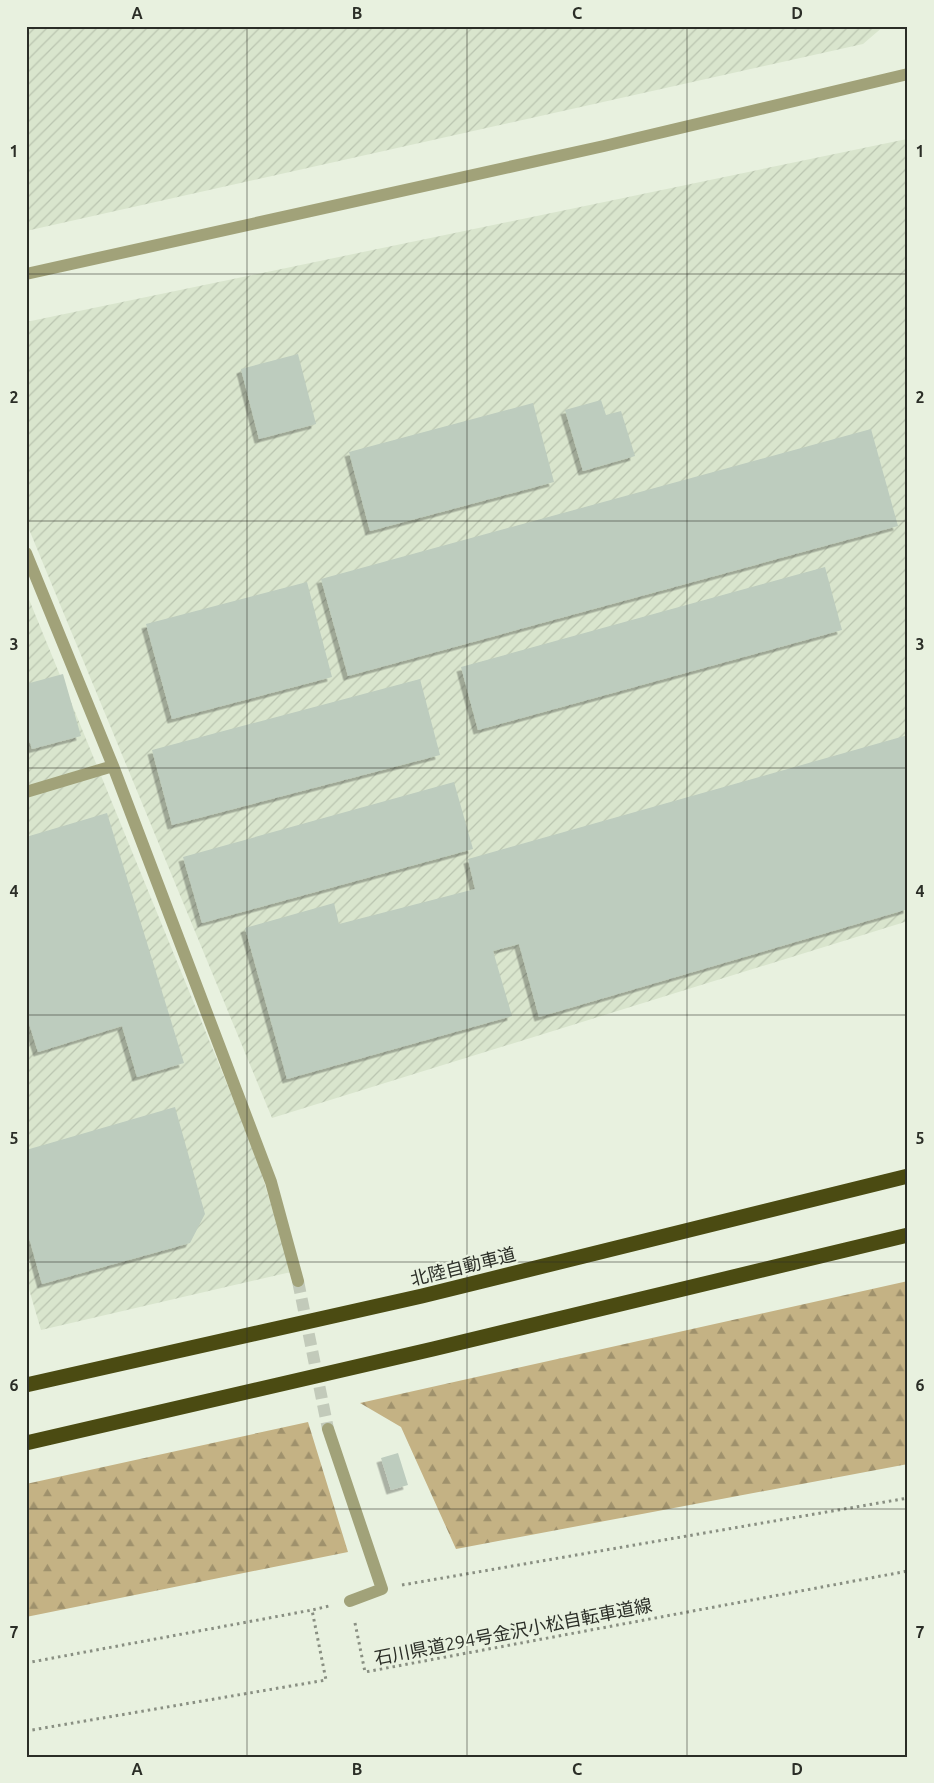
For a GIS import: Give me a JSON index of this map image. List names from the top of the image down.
{
  "streets": {
    "highway": ["北陸自動車道"],
    "path": ["石川県道294号金沢小松自転車道線"]
  },
  "grid": {
    "columns": [
      "A",
      "B",
      "C",
      "D"
    ],
    "rows": [
      "1",
      "2",
      "3",
      "4",
      "5",
      "6",
      "7"
    ]
  }
}
